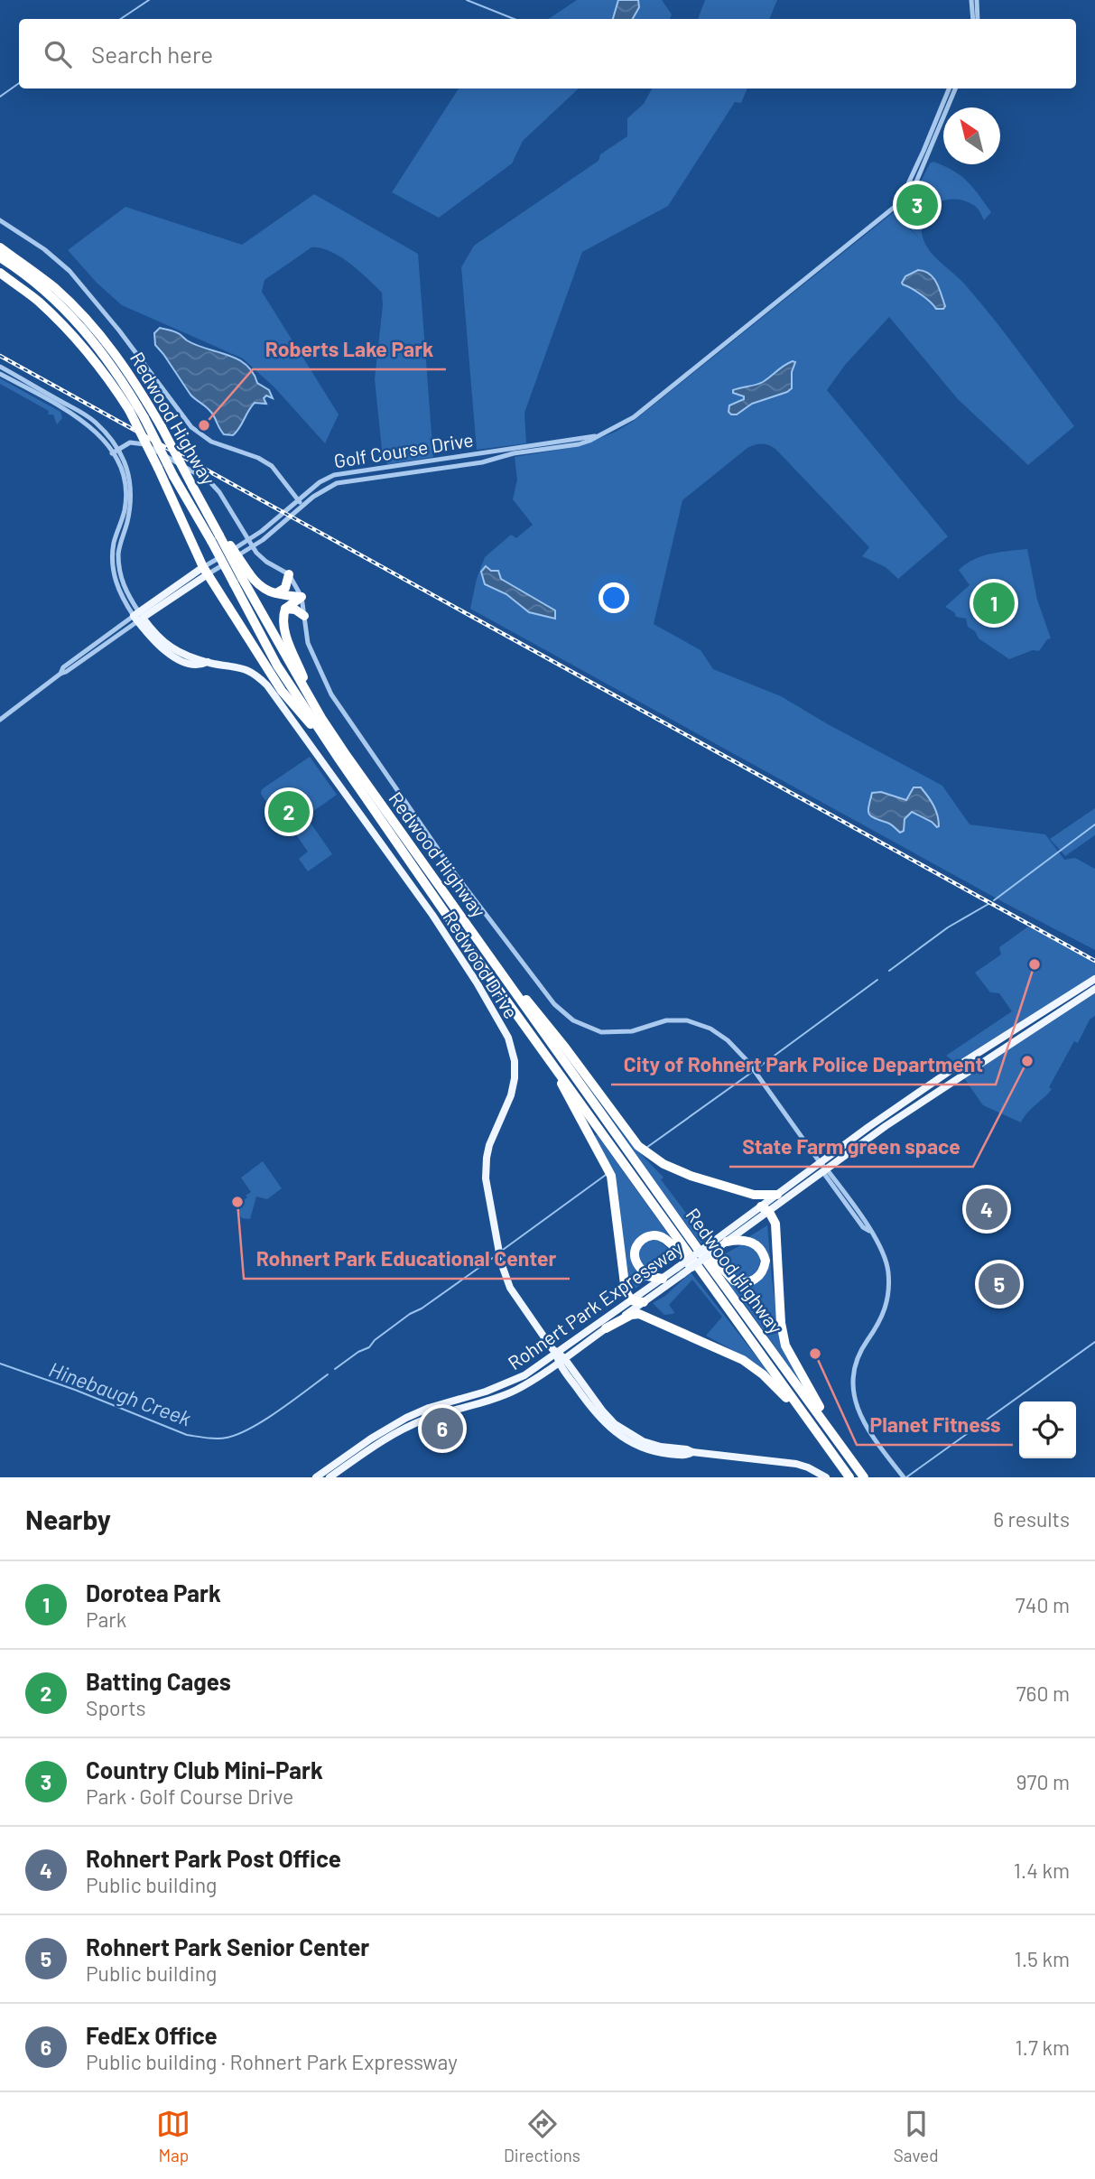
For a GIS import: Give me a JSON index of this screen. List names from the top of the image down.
{
  "streets": {
    "highway": ["Redwood Highway"],
    "main road": ["Golf Course Drive", "Redwood Drive", "Rohnert Park Expressway"]
  },
  "crossings": [
    ["Golf Course Drive", "Redwood Drive"],
    ["Redwood Drive", "Rohnert Park Expressway"]
  ],
  "water": ["Hinebaugh Creek"],
  "places": [
    "Roberts Lake Park",
    "City of Rohnert Park Police Department",
    "State Farm green space",
    "Rohnert Park Educational Center",
    "Planet Fitness"
  ],
  "north": "top left",
  "page": {
    "search": "Search here",
    "pins": [
      "3",
      "1",
      "2",
      "4",
      "5",
      "6"
    ],
    "heading": ["Nearby", "6 results"],
    "list": [
      {
        "mark": "1",
        "name": "Dorotea Park",
        "note": "Park",
        "value": "740 m"
      },
      {
        "mark": "2",
        "name": "Batting Cages",
        "note": "Sports",
        "value": "760 m"
      },
      {
        "mark": "3",
        "name": "Country Club Mini-Park",
        "note": "Park · Golf Course Drive",
        "value": "970 m"
      },
      {
        "mark": "4",
        "name": "Rohnert Park Post Office",
        "note": "Public building",
        "value": "1.4 km"
      },
      {
        "mark": "5",
        "name": "Rohnert Park Senior Center",
        "note": "Public building",
        "value": "1.5 km"
      },
      {
        "mark": "6",
        "name": "FedEx Office",
        "note": "Public building · Rohnert Park Expressway",
        "value": "1.7 km"
      }
    ],
    "nav": ["Map", "Directions", "Saved"]
  }
}
